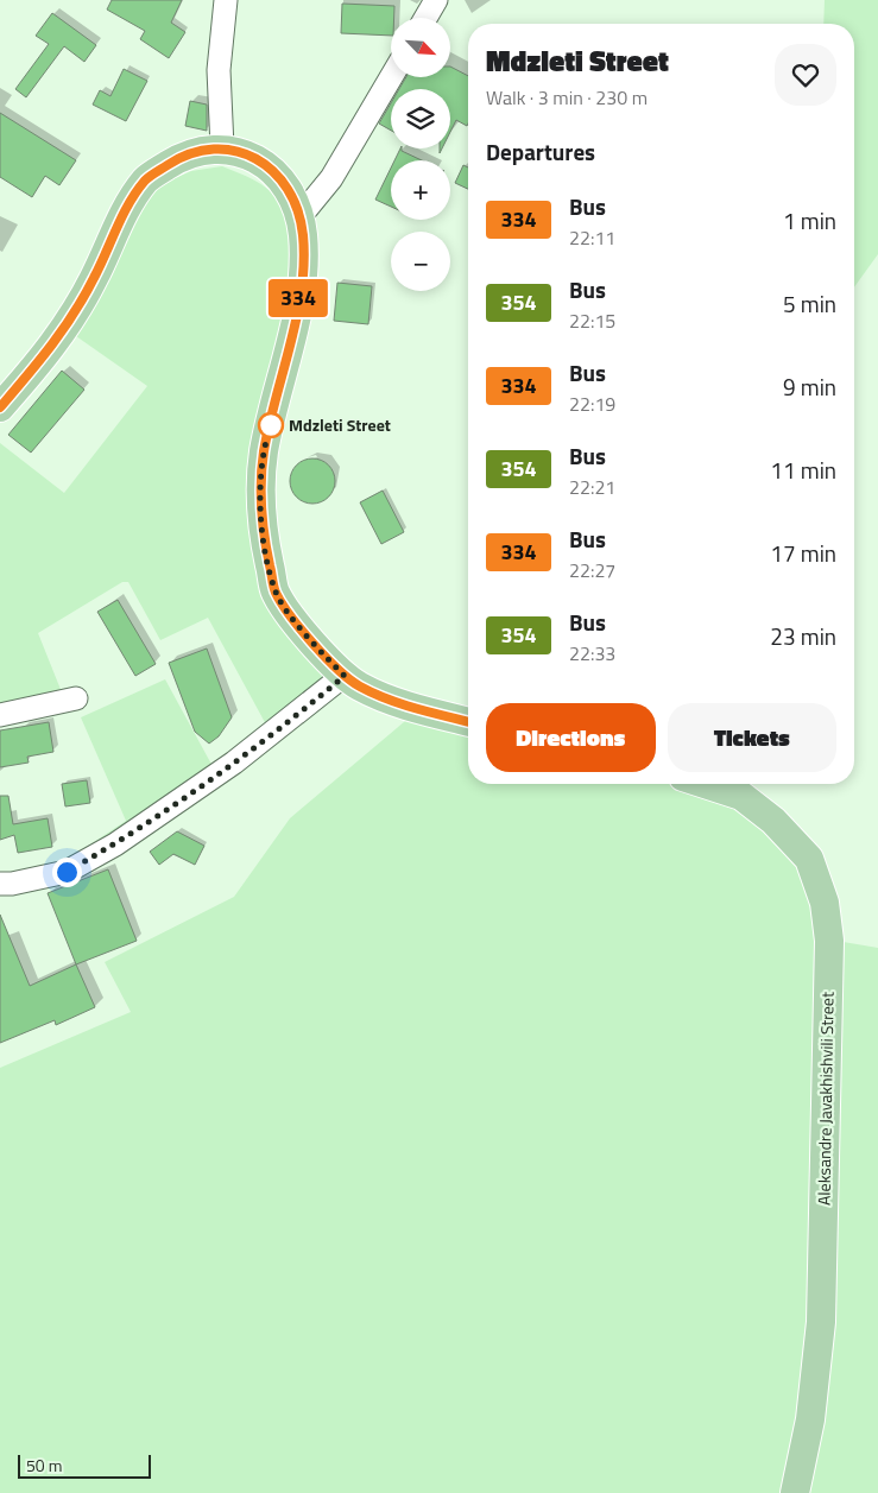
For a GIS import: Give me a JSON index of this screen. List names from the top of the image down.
{
  "streets": {
    "main road": ["Aleksandre Javakhishvili Street"]
  },
  "places": ["Mdzleti Street"],
  "lines": ["bus line 334"],
  "scale_bar": "50 m",
  "north": "bottom right",
  "page": {
    "on_map": "334",
    "map_buttons": ["+", "−"],
    "heading": [
      ["Mdzleti Street", "Walk · 3 min · 230 m"],
      "Departures"
    ],
    "list": [
      {
        "mark": "334",
        "name": "Bus",
        "note": "22:11",
        "value": "1 min"
      },
      {
        "mark": "354",
        "name": "Bus",
        "note": "22:15",
        "value": "5 min"
      },
      {
        "mark": "334",
        "name": "Bus",
        "note": "22:19",
        "value": "9 min"
      },
      {
        "mark": "354",
        "name": "Bus",
        "note": "22:21",
        "value": "11 min"
      },
      {
        "mark": "334",
        "name": "Bus",
        "note": "22:27",
        "value": "17 min"
      },
      {
        "mark": "354",
        "name": "Bus",
        "note": "22:33",
        "value": "23 min"
      }
    ],
    "buttons": ["Directions", "Tickets"],
    "scale": "50 m"
  }
}
